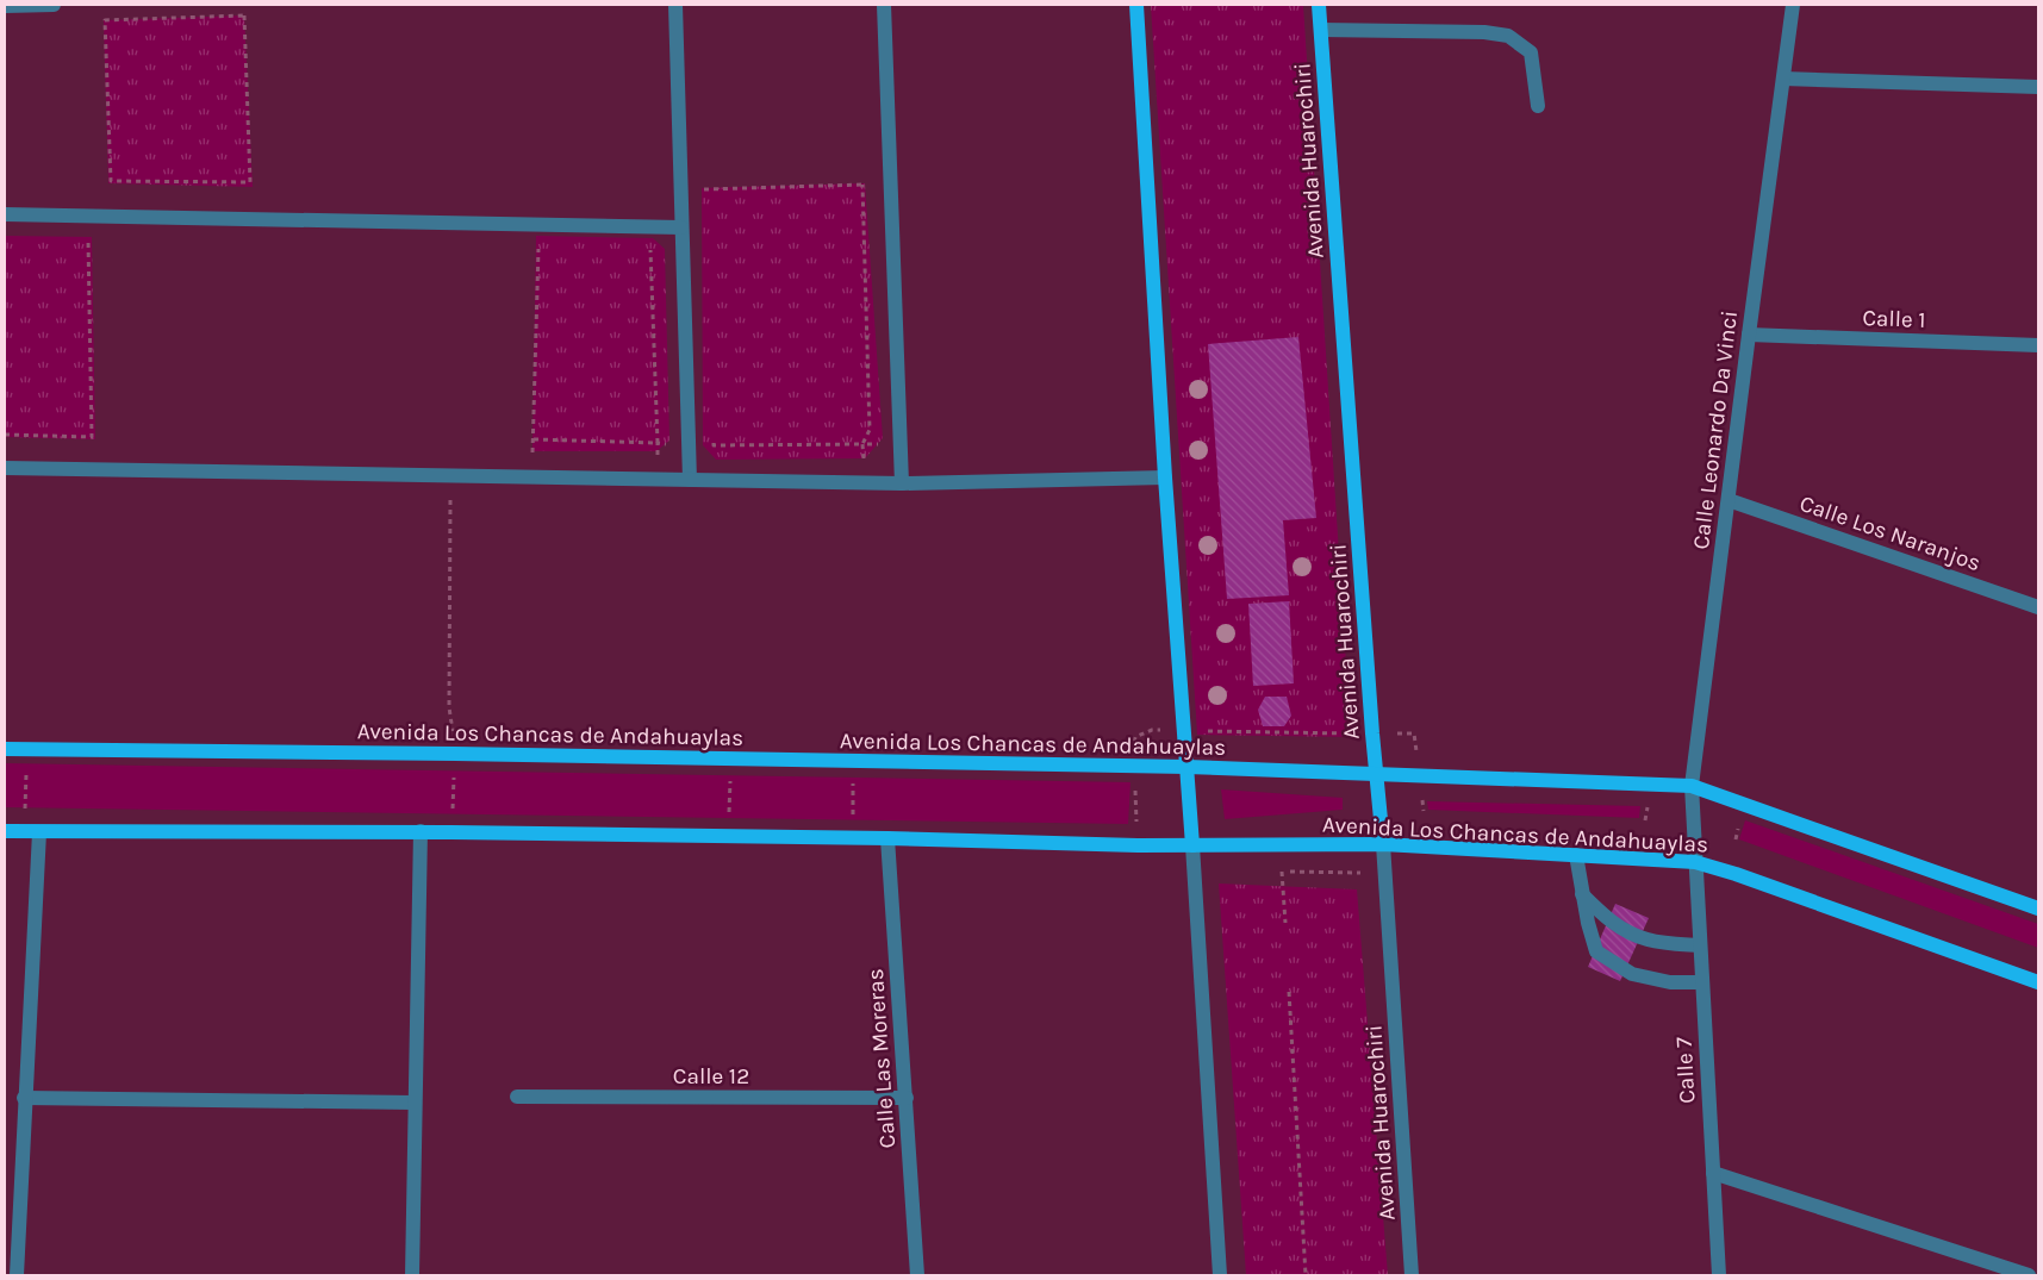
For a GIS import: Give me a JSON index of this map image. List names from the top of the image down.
{
  "streets": {
    "main road": ["Avenida Huarochiri", "Avenida Los Chancas de Andahuaylas"],
    "street": [
      "Calle 1",
      "Calle Leonardo Da Vinci",
      "Calle Los Naranjos",
      "Calle Las Moreras",
      "Calle 7",
      "Calle 12"
    ]
  },
  "crossings": [
    ["Avenida Huarochiri", "Avenida Los Chancas de Andahuaylas"],
    ["Calle 1", "Calle Leonardo Da Vinci"],
    ["Calle Leonardo Da Vinci", "Calle Los Naranjos"],
    ["Calle Leonardo Da Vinci", "Avenida Los Chancas de Andahuaylas"],
    ["Calle Leonardo Da Vinci", "Calle 7"],
    ["Avenida Los Chancas de Andahuaylas", "Calle Las Moreras"],
    ["Avenida Los Chancas de Andahuaylas", "Calle 7"],
    ["Calle Las Moreras", "Calle 12"]
  ]
}
